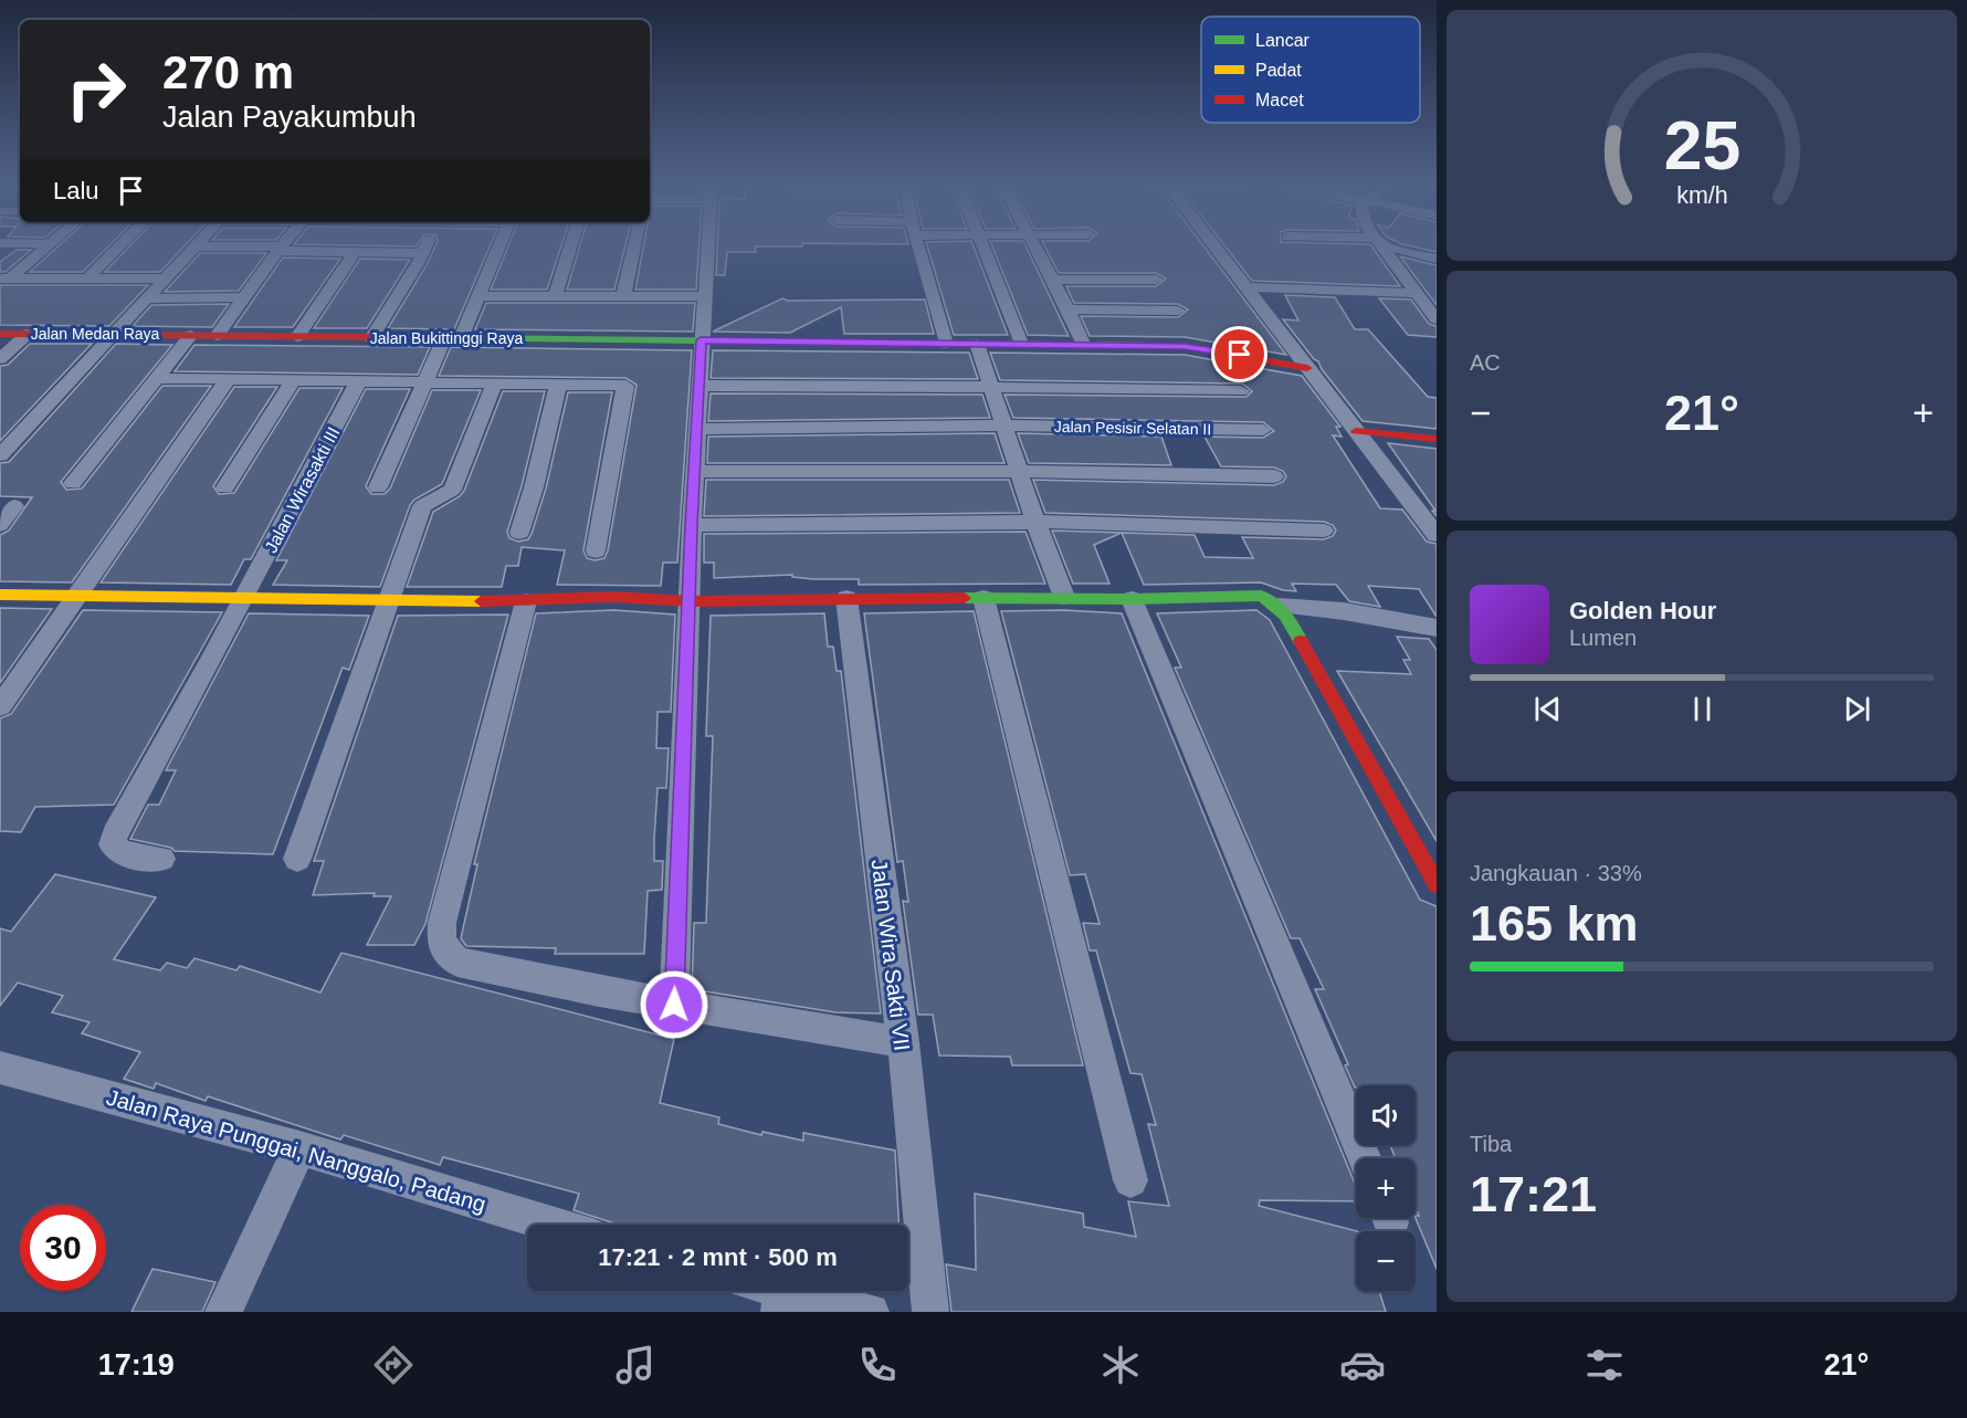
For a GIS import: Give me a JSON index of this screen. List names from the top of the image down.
{
  "streets": {
    "street": [
      "Jalan Medan Raya",
      "Jalan Bukittinggi Raya",
      "Jalan Pesisir Selatan II",
      "Jalan Wirasakti III",
      "Jalan Wira Sakti VII",
      "Jalan Raya Punggai, Nanggalo, Padang"
    ]
  },
  "crossings": [
    ["Jalan Medan Raya", "Jalan Bukittinggi Raya"]
  ],
  "legend": ["Lancar", "Padat", "Macet"],
  "page": {
    "turn": ["270 m", "Jalan Payakumbuh"],
    "then": "Lalu",
    "tile": [
      "AC",
      ["Jangkauan · 33%", "165 km"],
      ["Tiba", "17:21"]
    ],
    "heat": ["−", "21°", "+"],
    "song": ["Golden Hour", "Lumen"],
    "map_buttons": ["+", "−"],
    "limit": "30",
    "trip": "17:21 · 2 mnt · 500 m",
    "tabs": ["17:19", "21°"],
    "gauge": ["25", "km/h"]
  }
}
